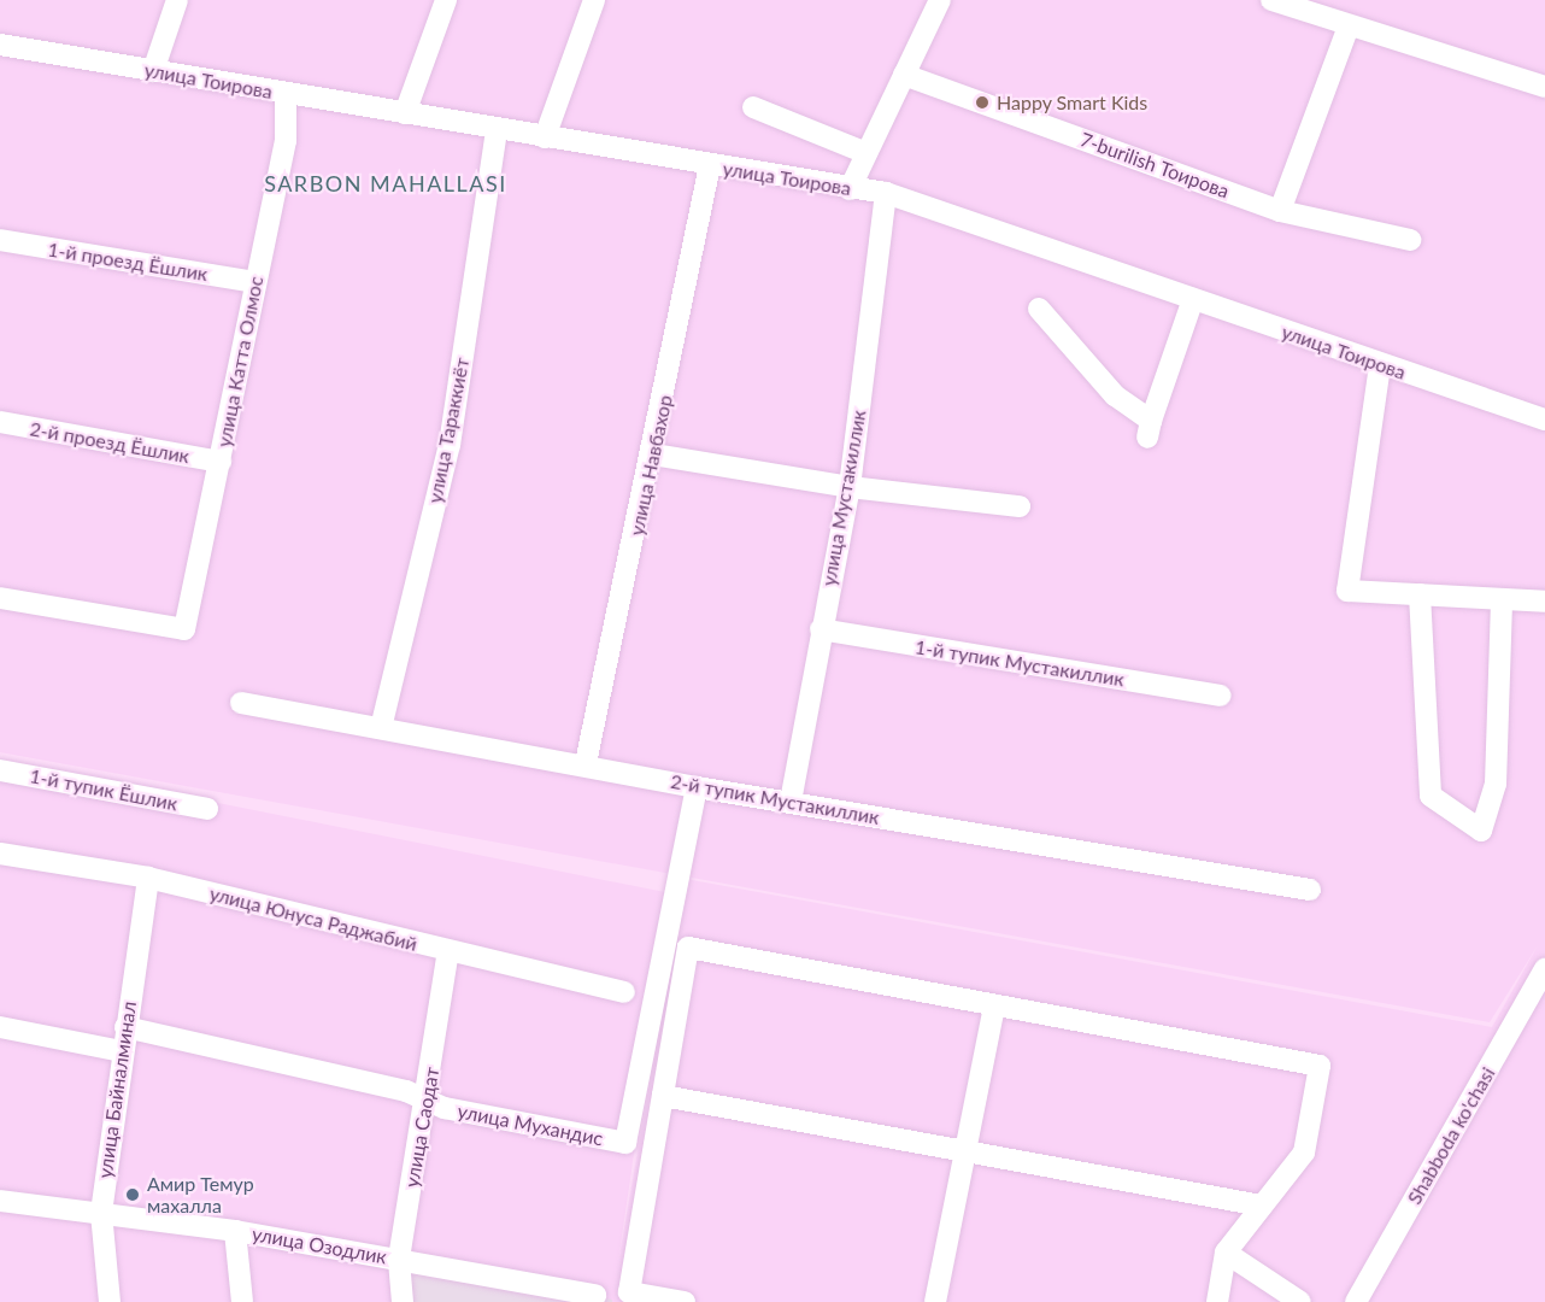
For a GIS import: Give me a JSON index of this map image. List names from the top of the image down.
{
  "streets": {
    "street": [
      "улица Тоирова",
      "7-burilish Тоирова",
      "1-й проезд Ёшлик",
      "улица Катта Олмос",
      "улица Тараккиёт",
      "2-й проезд Ёшлик",
      "улица Навбахор",
      "улица Мустакиллик",
      "1-й тупик Мустакиллик",
      "1-й тупик Ёшлик",
      "2-й тупик Мустакиллик",
      "улица Юнуса Раджабий",
      "улица Байналминал",
      "улица Мухандис",
      "улица Саодат",
      "Shabboda ko'chasi",
      "улица Озодлик"
    ]
  },
  "crossings": [
    ["улица Тоирова", "улица Катта Олмос"],
    ["улица Тоирова", "улица Тараккиёт"],
    ["улица Тоирова", "улица Навбахор"],
    ["улица Тоирова", "улица Мустакиллик"],
    ["1-й проезд Ёшлик", "улица Катта Олмос"],
    ["улица Катта Олмос", "2-й проезд Ёшлик"],
    ["улица Тараккиёт", "2-й тупик Мустакиллик"],
    ["улица Навбахор", "2-й тупик Мустакиллик"],
    ["улица Мустакиллик", "1-й тупик Мустакиллик"],
    ["улица Мустакиллик", "2-й тупик Мустакиллик"],
    ["2-й тупик Мустакиллик", "улица Мухандис"],
    ["улица Юнуса Раджабий", "улица Байналминал"],
    ["улица Юнуса Раджабий", "улица Саодат"],
    ["улица Байналминал", "улица Мухандис"],
    ["улица Байналминал", "улица Озодлик"],
    ["улица Мухандис", "улица Саодат"],
    ["улица Саодат", "улица Озодлик"]
  ],
  "districts": ["SARBON MAHALLASI"],
  "places": ["Happy Smart Kids", "Амир Темур махалла"]
}
